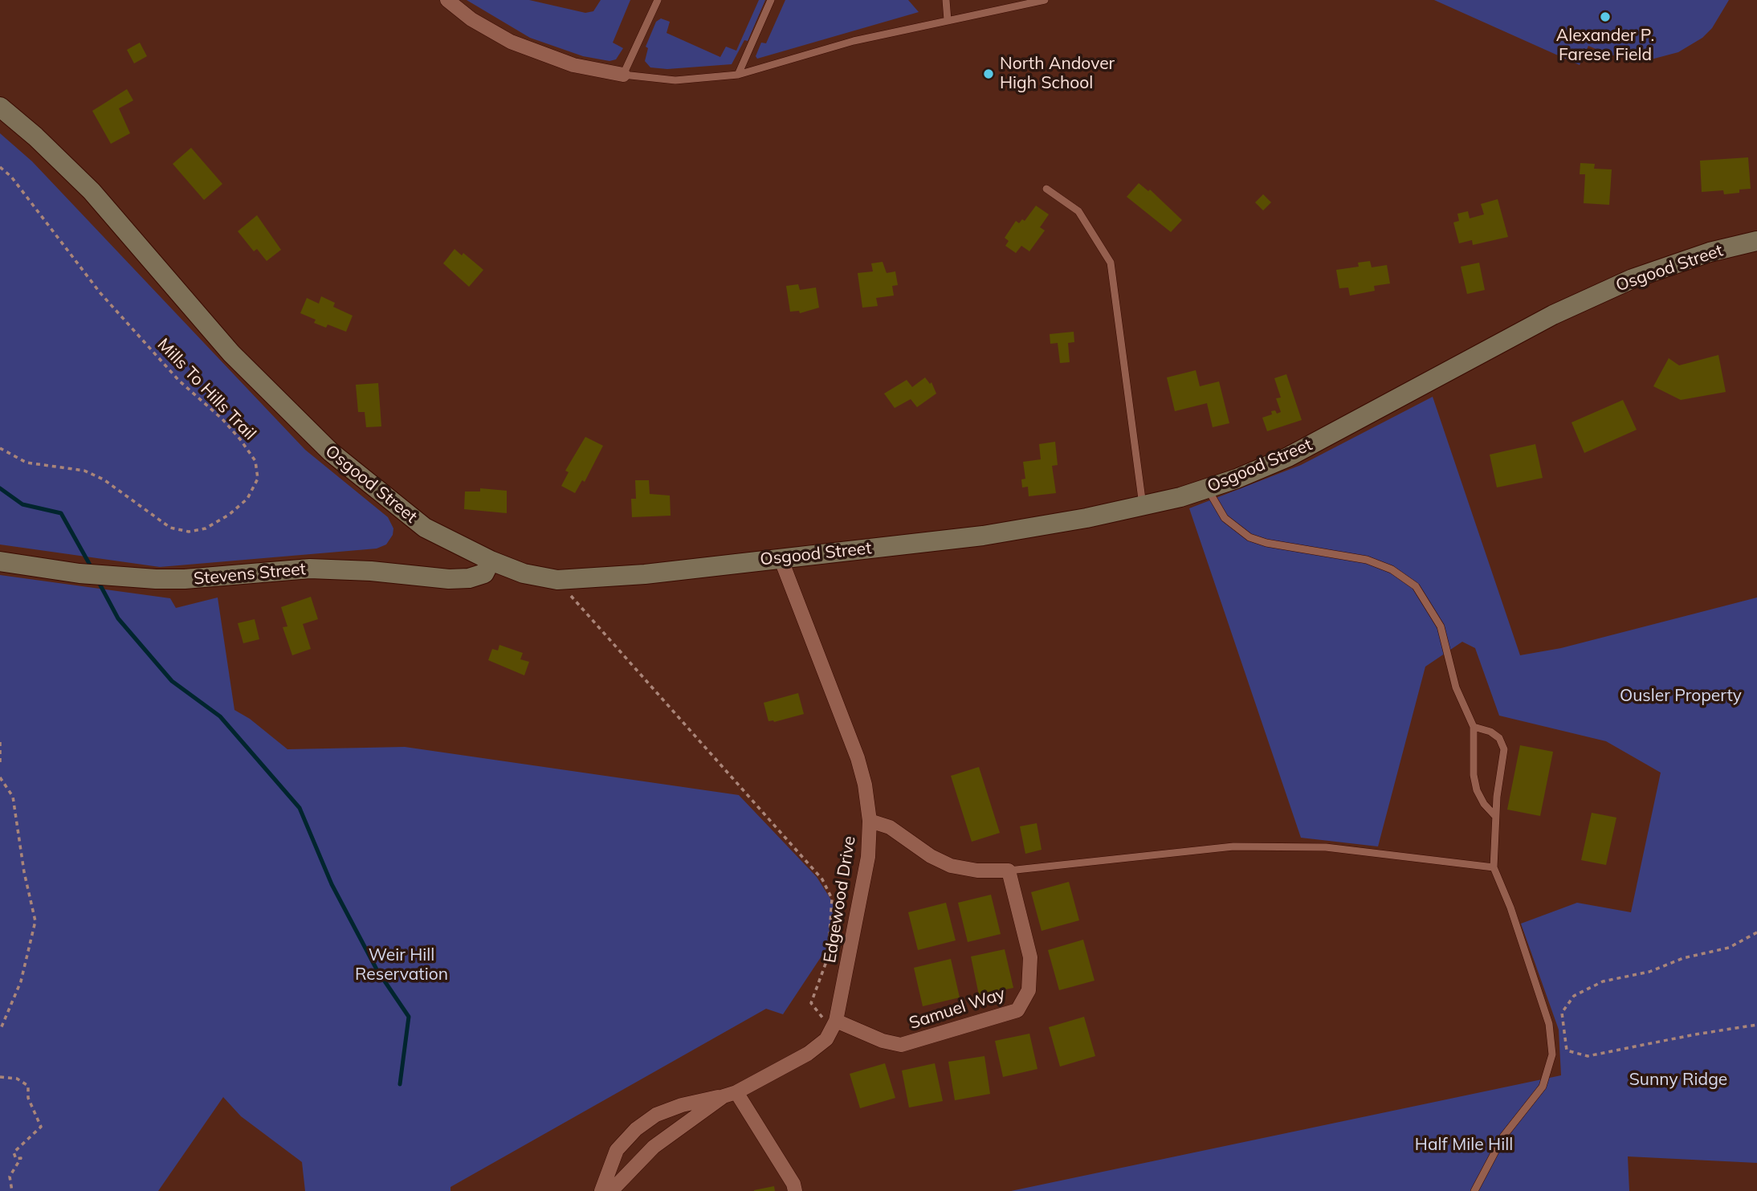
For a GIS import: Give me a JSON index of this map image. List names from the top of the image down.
{
  "streets": {
    "street": [
      "Osgood Street",
      "Stevens Street",
      "Edgewood Drive",
      "Samuel Way"
    ],
    "path": ["Mills To Hills Trail"]
  },
  "crossings": [
    ["Osgood Street", "Stevens Street"],
    ["Osgood Street", "Edgewood Drive"],
    ["Edgewood Drive", "Samuel Way"]
  ],
  "parks": [
    "Ousler Property",
    "Weir Hill Reservation",
    "Sunny Ridge",
    "Half Mile Hill"
  ],
  "places": ["Alexander P. Farese Field", "North Andover High School"]
}
